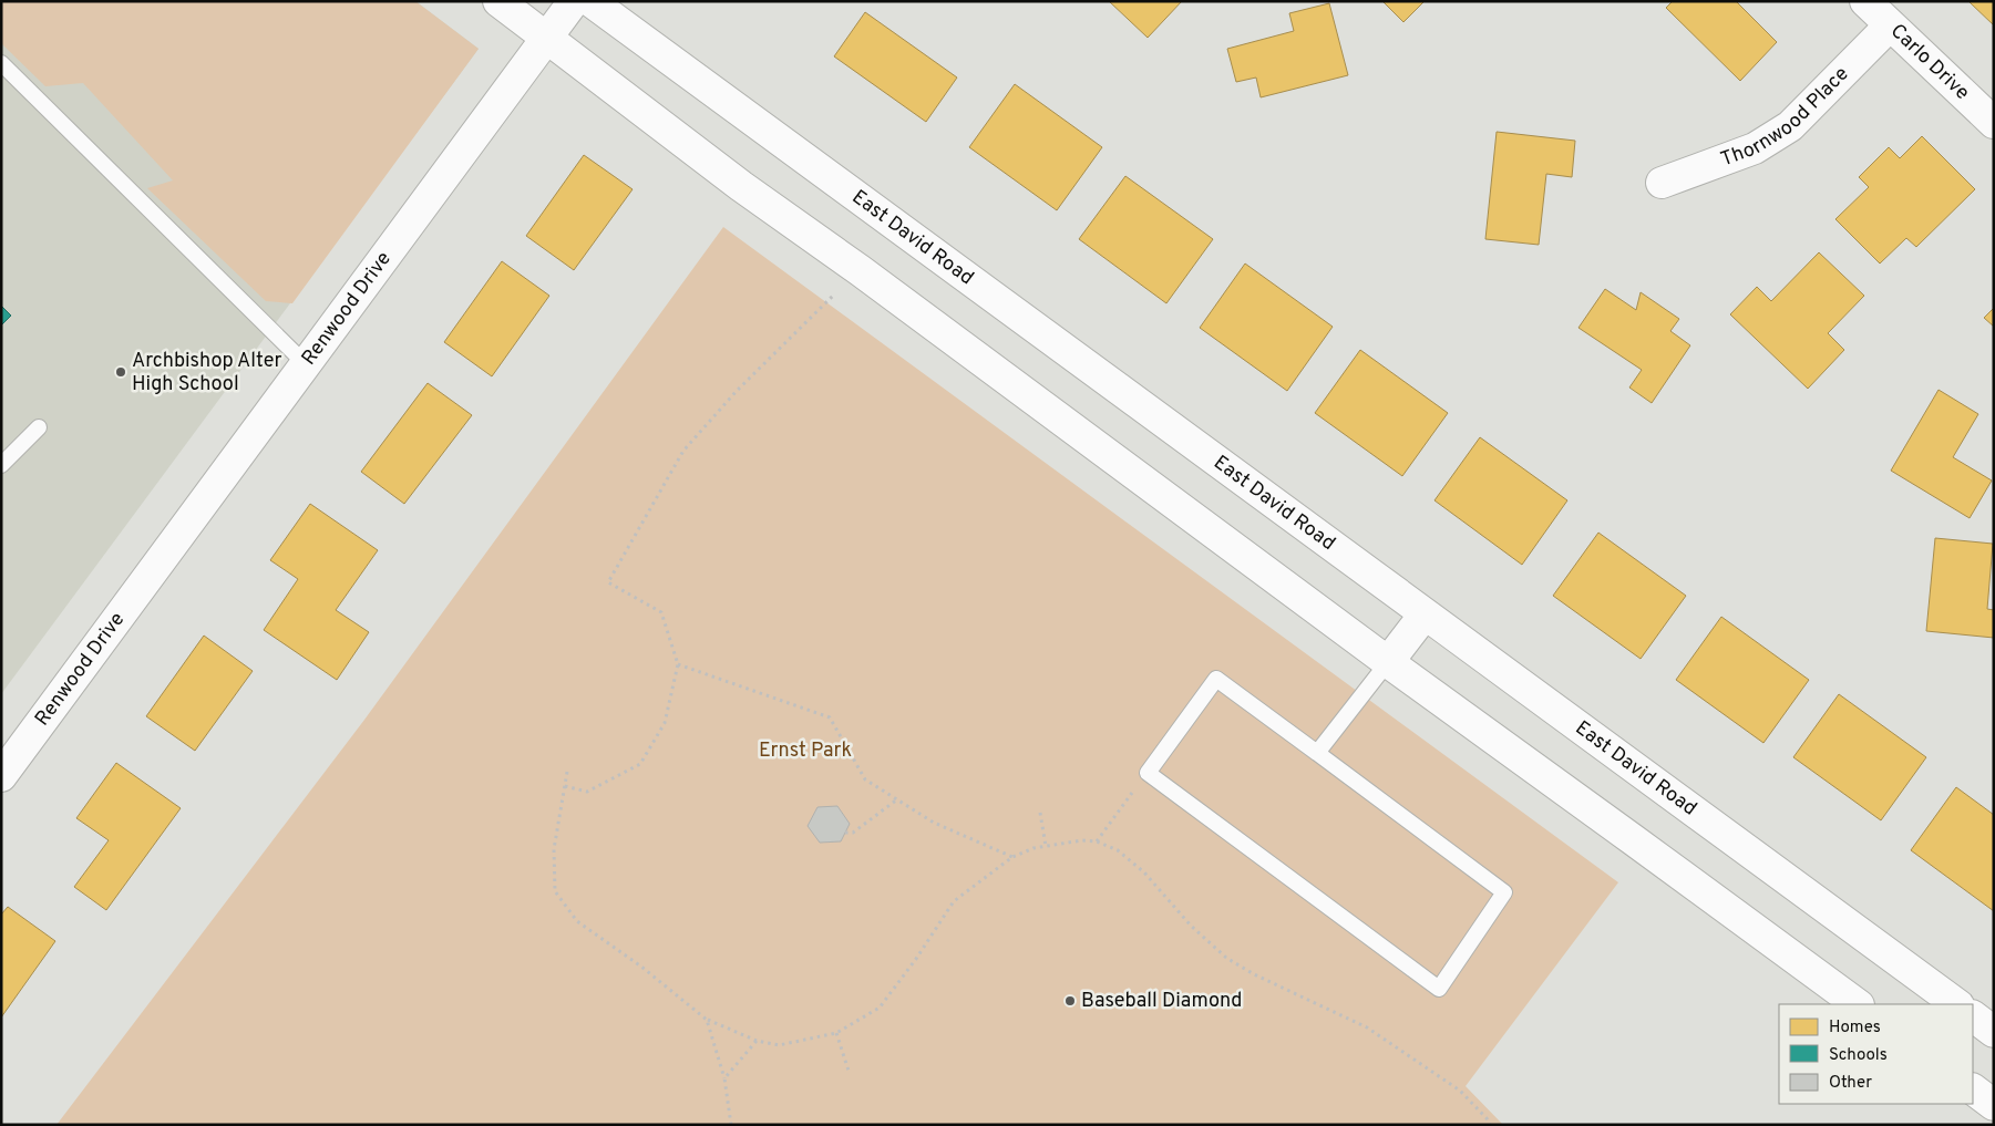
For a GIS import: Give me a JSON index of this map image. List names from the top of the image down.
{
  "streets": {
    "street": [
      "Carlo Drive",
      "Thornwood Place",
      "East David Road",
      "Renwood Drive"
    ]
  },
  "crossings": [
    ["Carlo Drive", "Thornwood Place"]
  ],
  "parks": ["Ernst Park"],
  "places": ["Archbishop Alter High School", "Baseball Diamond"],
  "legend": ["Homes", "Schools", "Other"]
}
